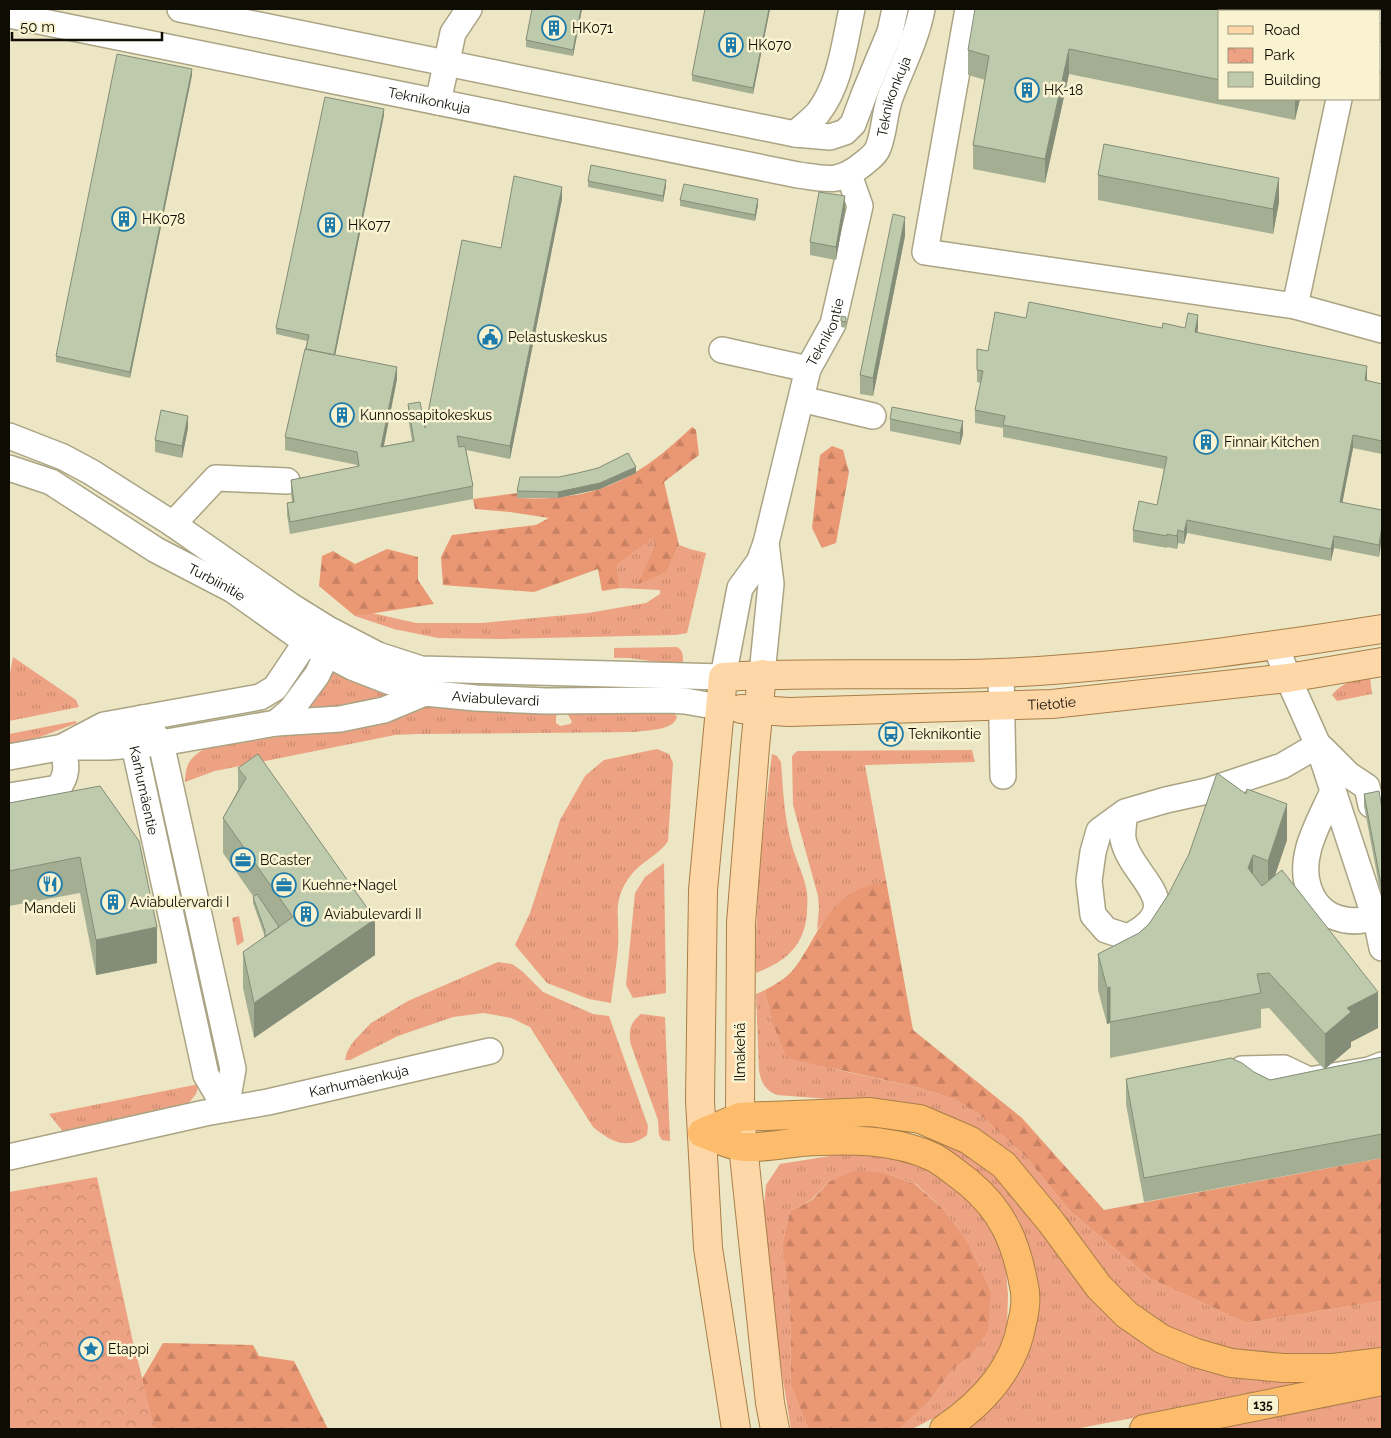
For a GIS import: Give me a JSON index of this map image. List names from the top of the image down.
{
  "streets": {
    "highway": ["135"],
    "main road": ["Tietotie", "Ilmakehä"],
    "street": [
      "Teknikonkuja",
      "Teknikontie",
      "Turbiinitie",
      "Aviabulevardi",
      "Karhumäentie",
      "Karhumäenkuja"
    ]
  },
  "crossings": [
    ["Teknikonkuja", "Teknikontie"],
    ["Teknikontie", "Aviabulevardi"],
    ["Teknikontie", "Ilmakehä"],
    ["Turbiinitie", "Aviabulevardi"],
    ["Aviabulevardi", "Tietotie"],
    ["Aviabulevardi", "Karhumäentie"],
    ["Tietotie", "Ilmakehä"],
    ["Karhumäentie", "Karhumäenkuja"]
  ],
  "places": {
    "building": [
      "HK071",
      "HK070",
      "HK-18",
      "HK078",
      "HK077",
      "Kunnossapitokeskus",
      "Finnair Kitchen",
      "Aviabulervardi I",
      "Aviabulevardi II"
    ],
    "public building": ["Pelastuskeskus"],
    "bus stop": ["Teknikontie"],
    "office": ["BCaster", "Kuehne+Nagel"],
    "restaurant": ["Mandeli"],
    "place": ["Etappi"]
  },
  "legend": ["Road", "Park", "Building"],
  "scale_bar": "50 m"
}
